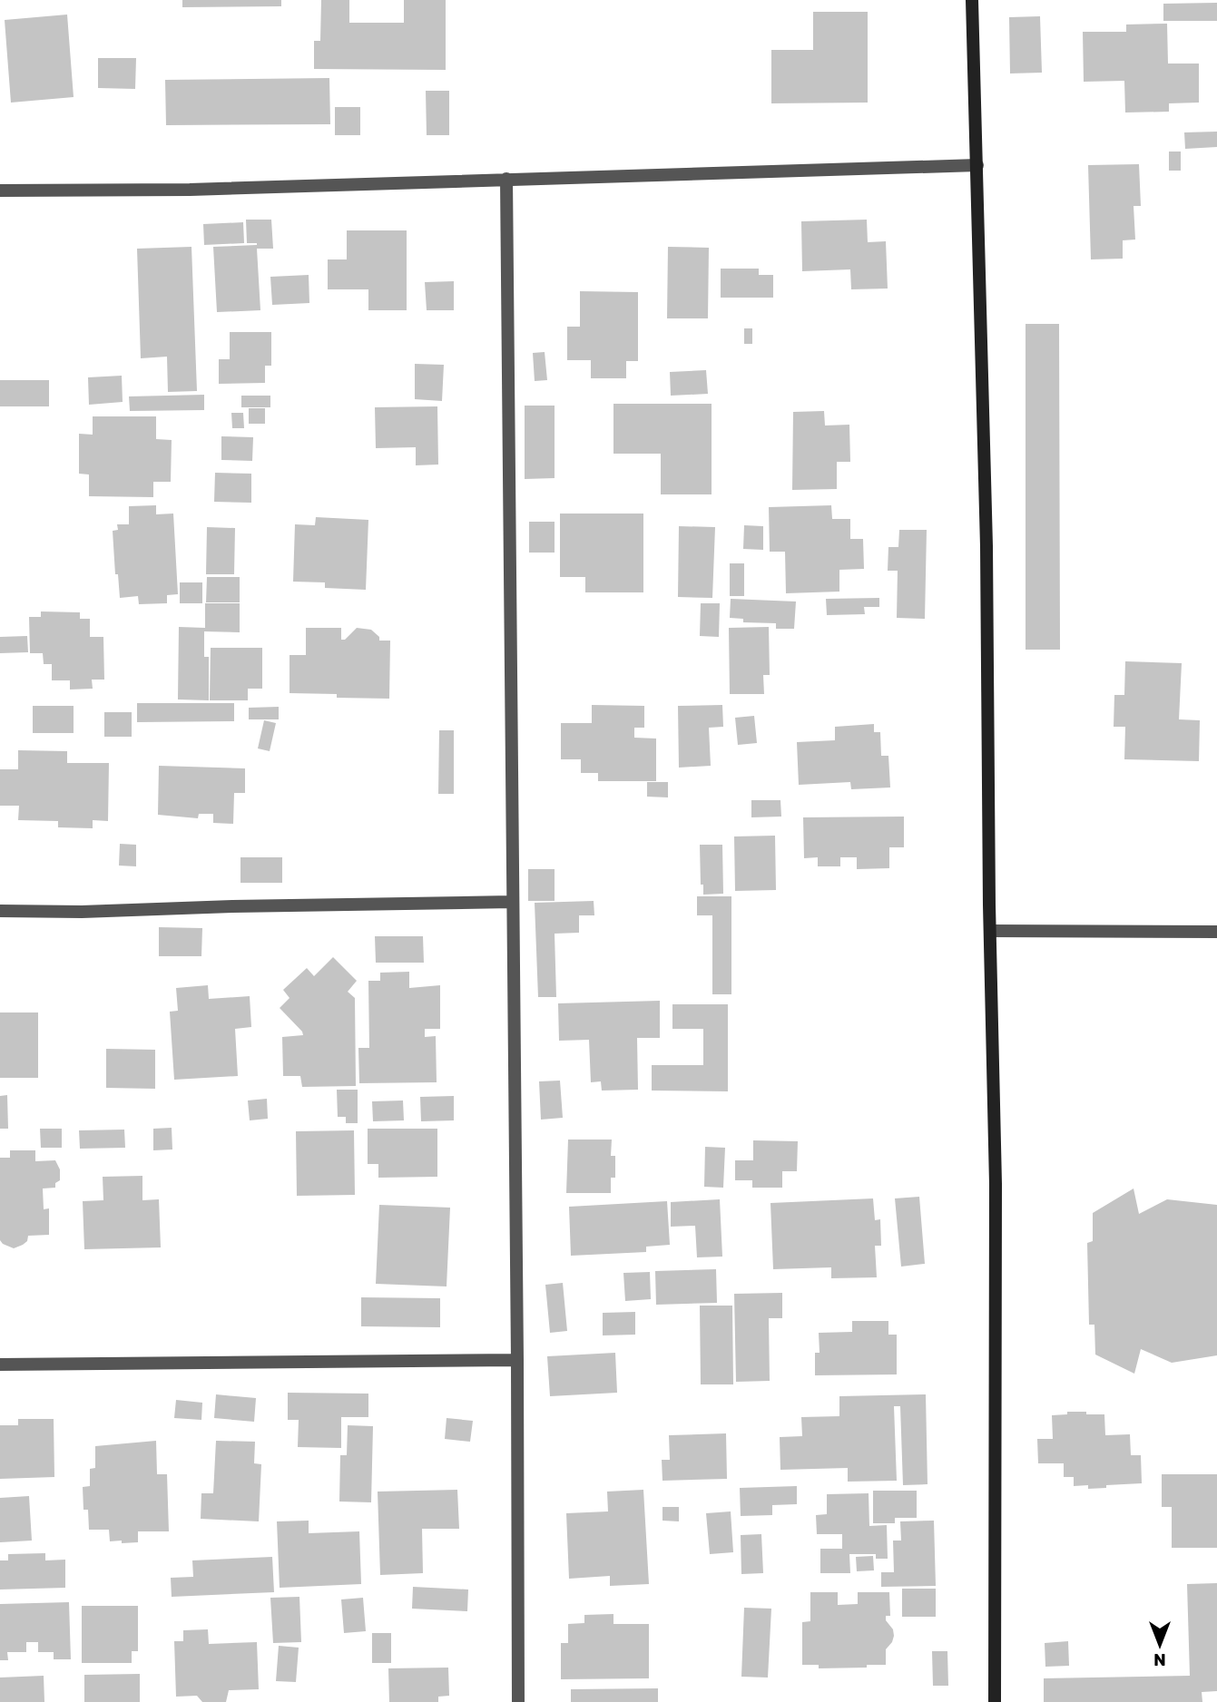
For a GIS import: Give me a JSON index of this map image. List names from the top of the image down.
{
  "north": "bottom"
}
